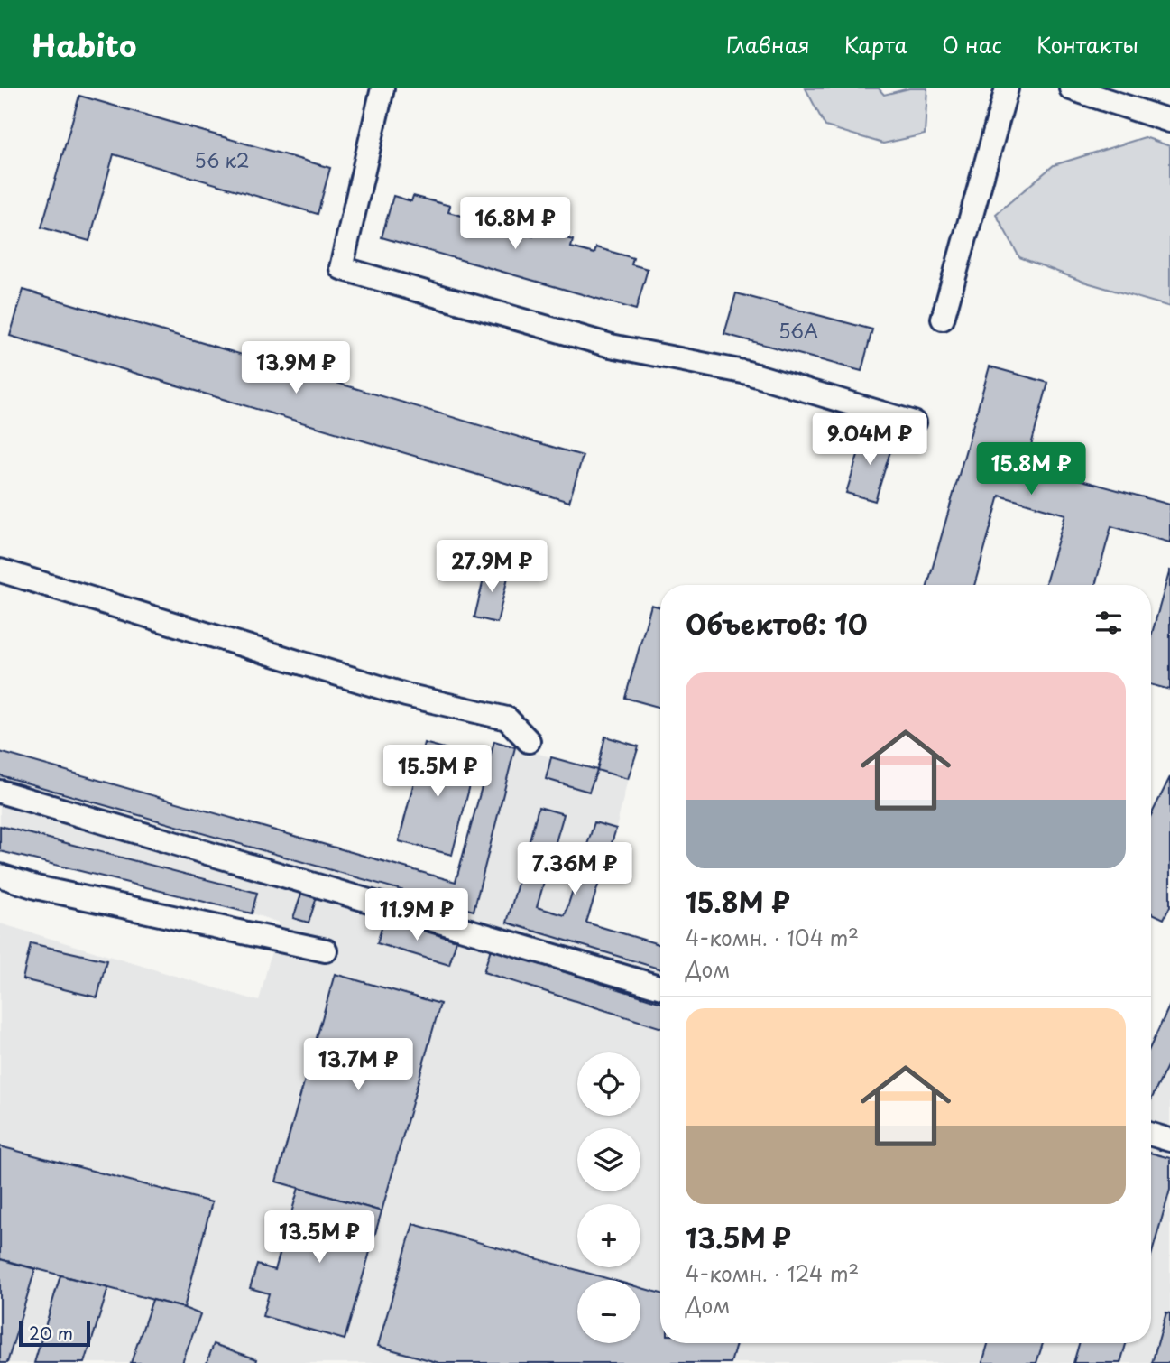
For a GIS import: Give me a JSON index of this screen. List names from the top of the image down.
{
  "house_numbers": ["56 к2", "56А"],
  "scale_bar": "20 m",
  "page": {
    "header": "Habito",
    "nav": [
      "Главная",
      "Карта",
      "О нас",
      "Контакты"
    ],
    "price": [
      "16.8M ₽",
      "13.9M ₽",
      "9.04M ₽",
      "15.8M ₽",
      "27.9M ₽",
      "15.5M ₽",
      "7.36M ₽",
      "11.9M ₽",
      "13.7M ₽",
      "13.5M ₽"
    ],
    "heading": "Объектов: 10",
    "list": [
      {
        "name": "15.8M ₽",
        "note": "4-комн. · 104 m² · Дом"
      },
      {
        "name": "13.5M ₽",
        "note": "4-комн. · 124 m² · Дом"
      }
    ],
    "map_buttons": ["+", "−"],
    "scale": "20 m"
  }
}
